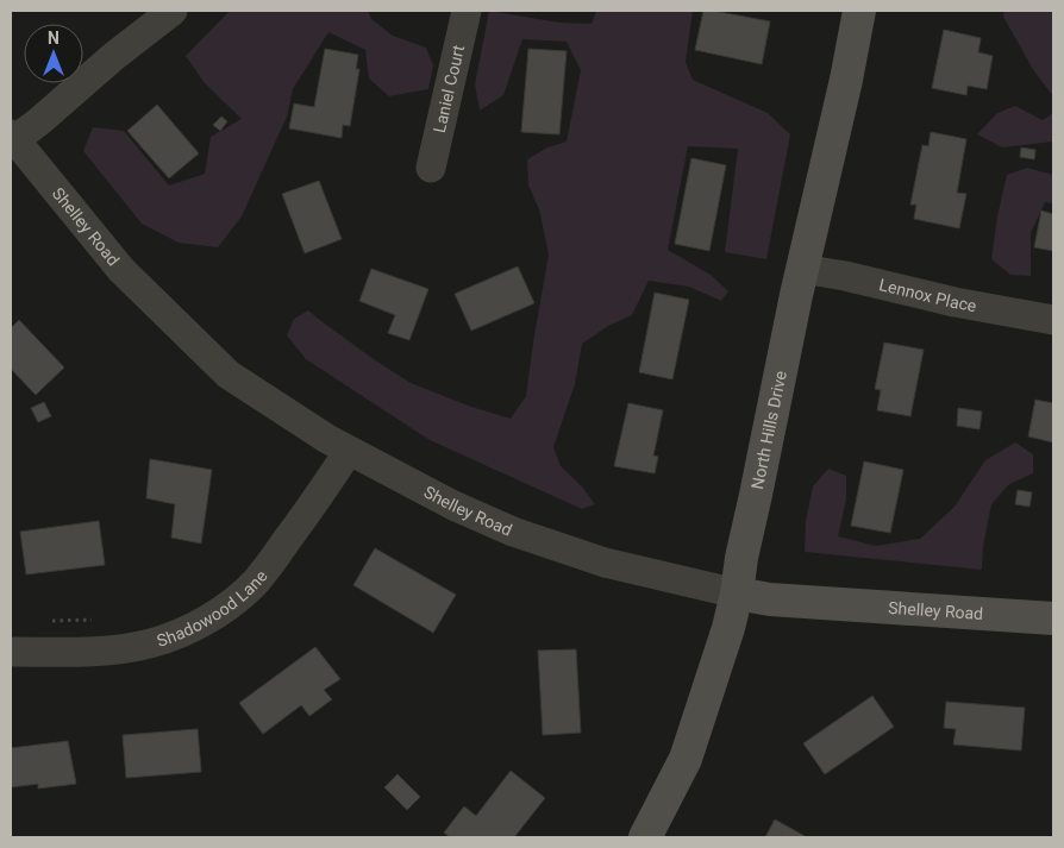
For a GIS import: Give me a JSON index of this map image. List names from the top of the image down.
{
  "streets": {
    "main road": ["Shelley Road", "North Hills Drive"],
    "street": ["Laniel Court", "Lennox Place", "Shadowood Lane"]
  },
  "crossings": [
    ["Shelley Road", "North Hills Drive"],
    ["Shelley Road", "Shadowood Lane"],
    ["Lennox Place", "North Hills Drive"]
  ],
  "north": "top"
}
